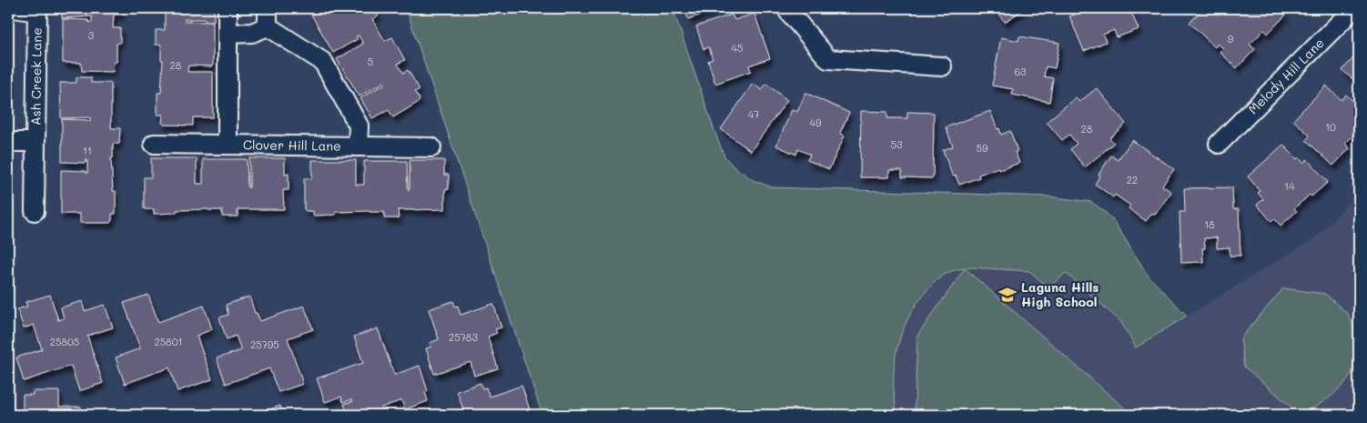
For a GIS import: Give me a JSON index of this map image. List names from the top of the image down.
{
  "streets": {
    "street": ["Melody Hill Lane", "Ash Creek Lane", "Clover Hill Lane"]
  },
  "places": {
    "school or university": ["Laguna Hills High School"]
  },
  "house_numbers": [
    "3",
    "9",
    "45",
    "5",
    "28",
    "63",
    "47",
    "49",
    "10",
    "28",
    "53",
    "59",
    "11",
    "22",
    "14",
    "18",
    "25783",
    "25805",
    "25801",
    "25795"
  ]
}
